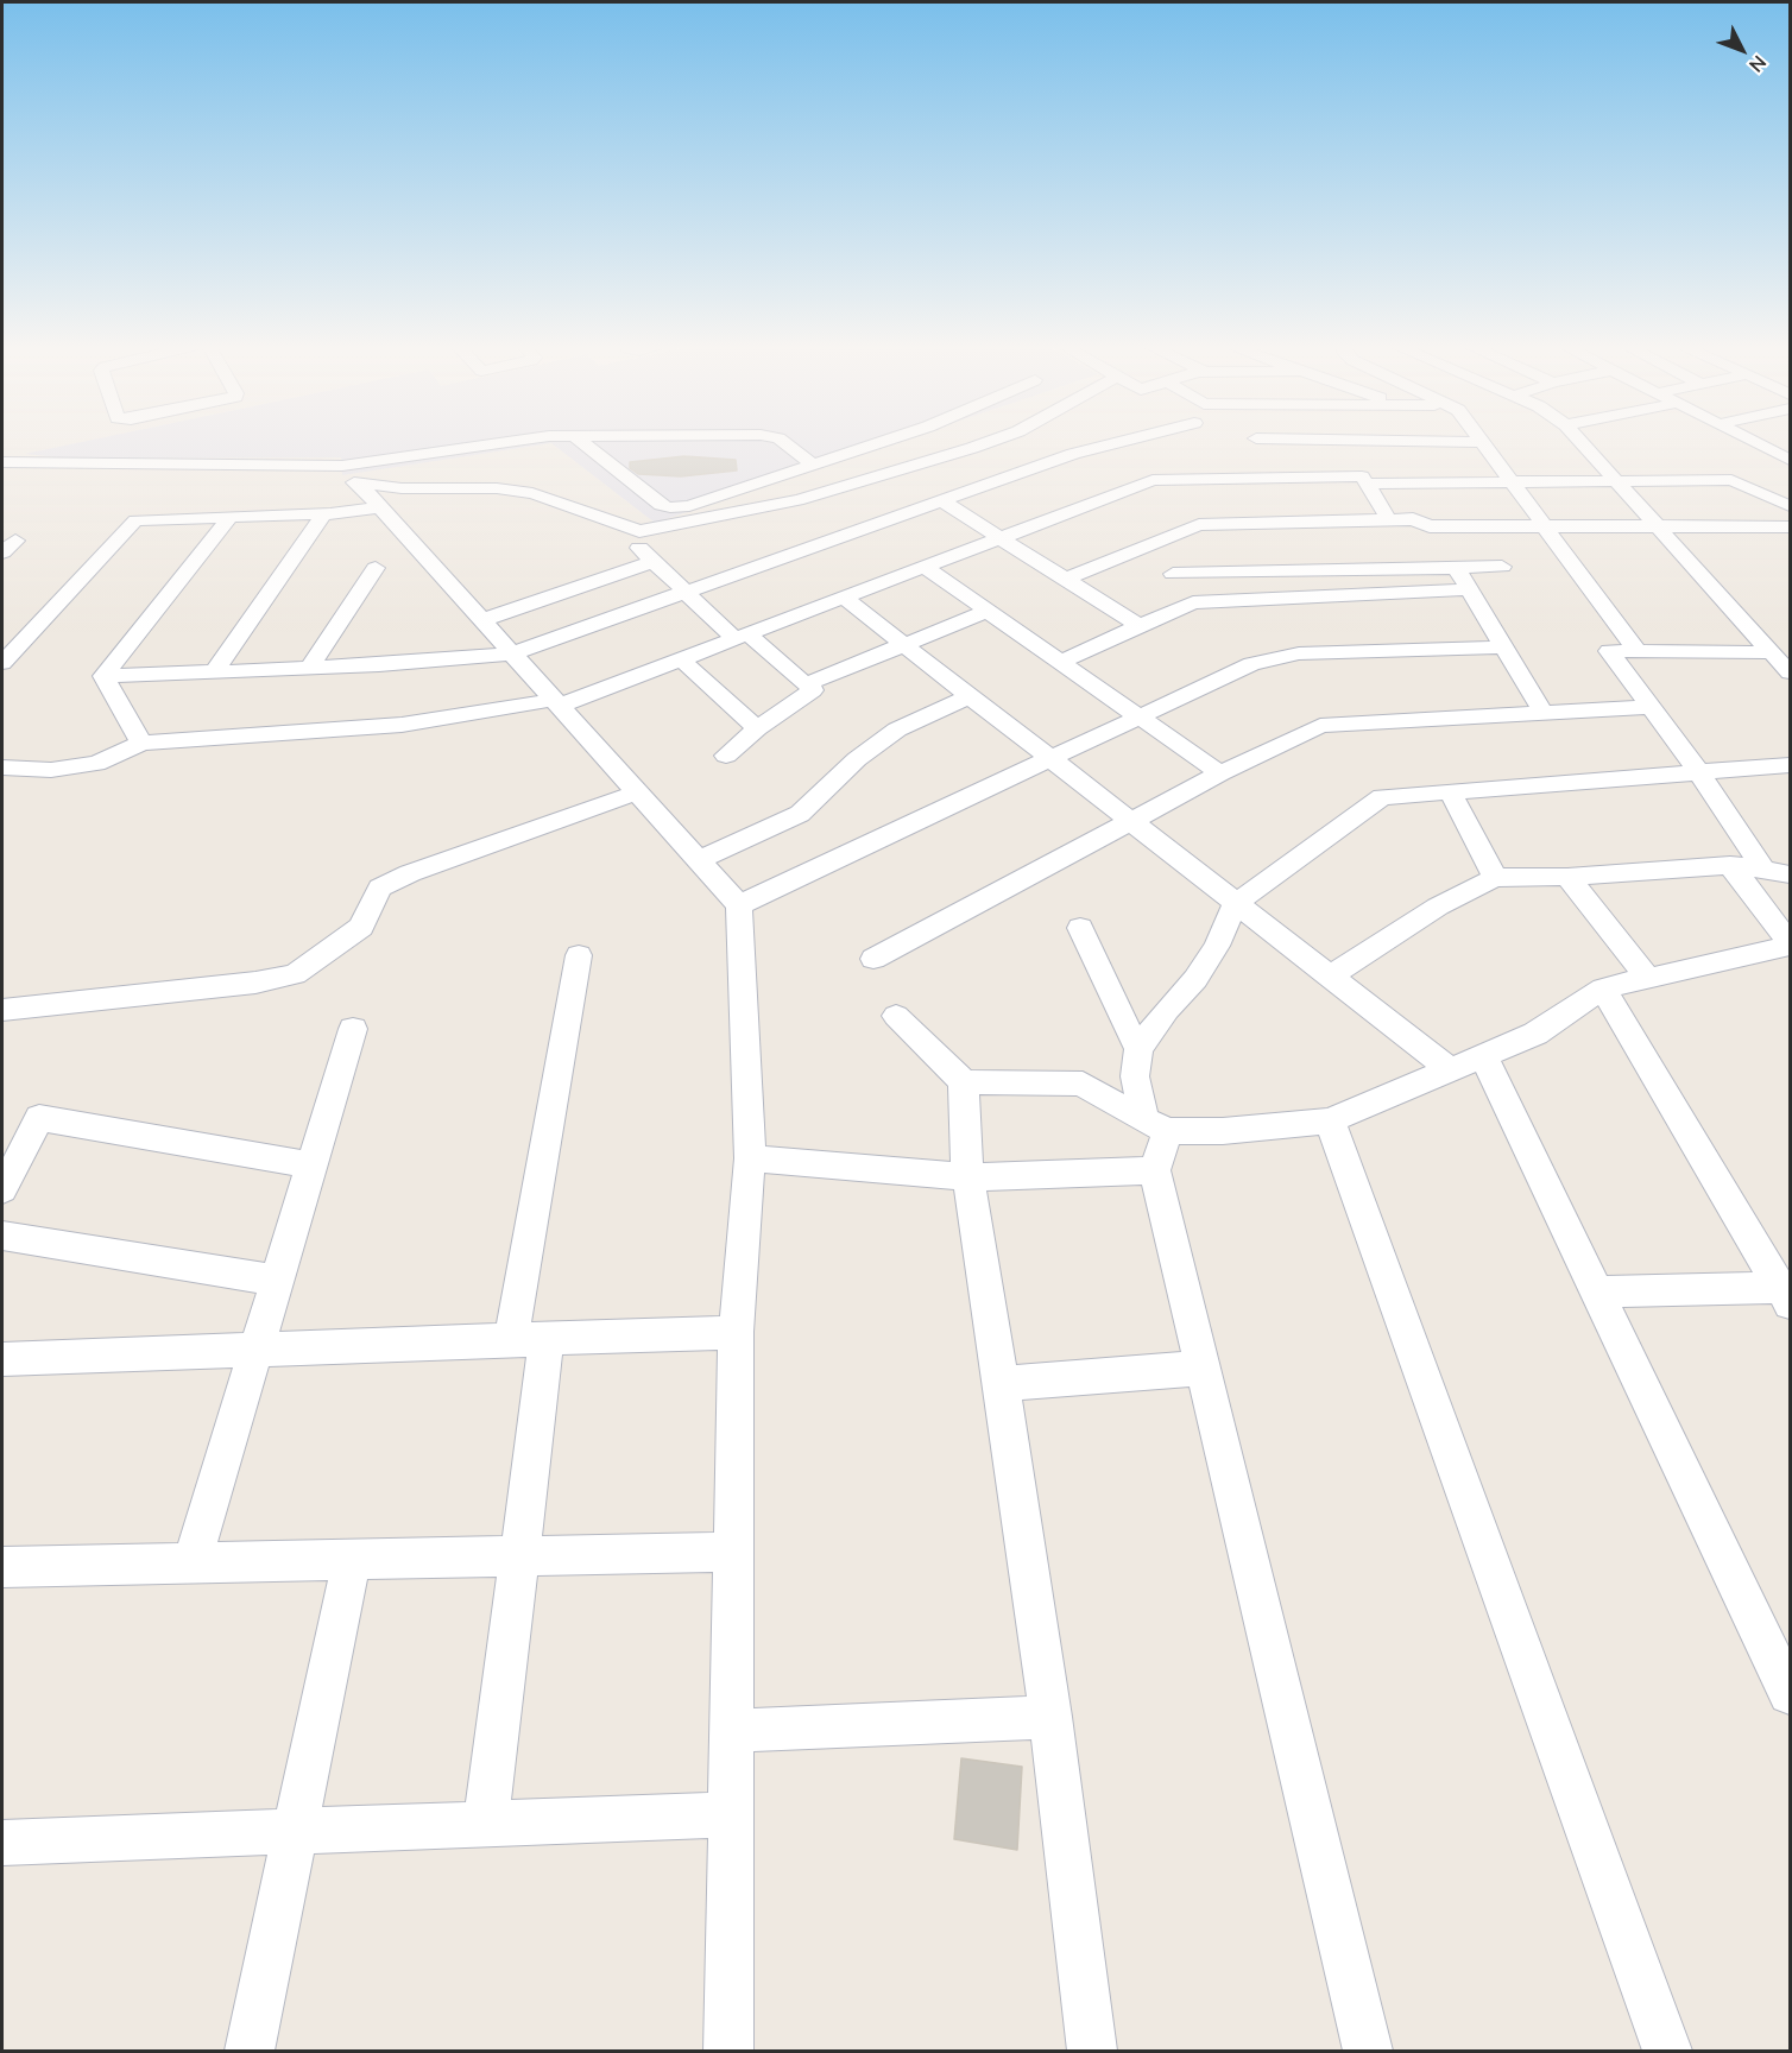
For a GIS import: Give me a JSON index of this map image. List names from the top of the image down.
{
  "north": "bottom right"
}
